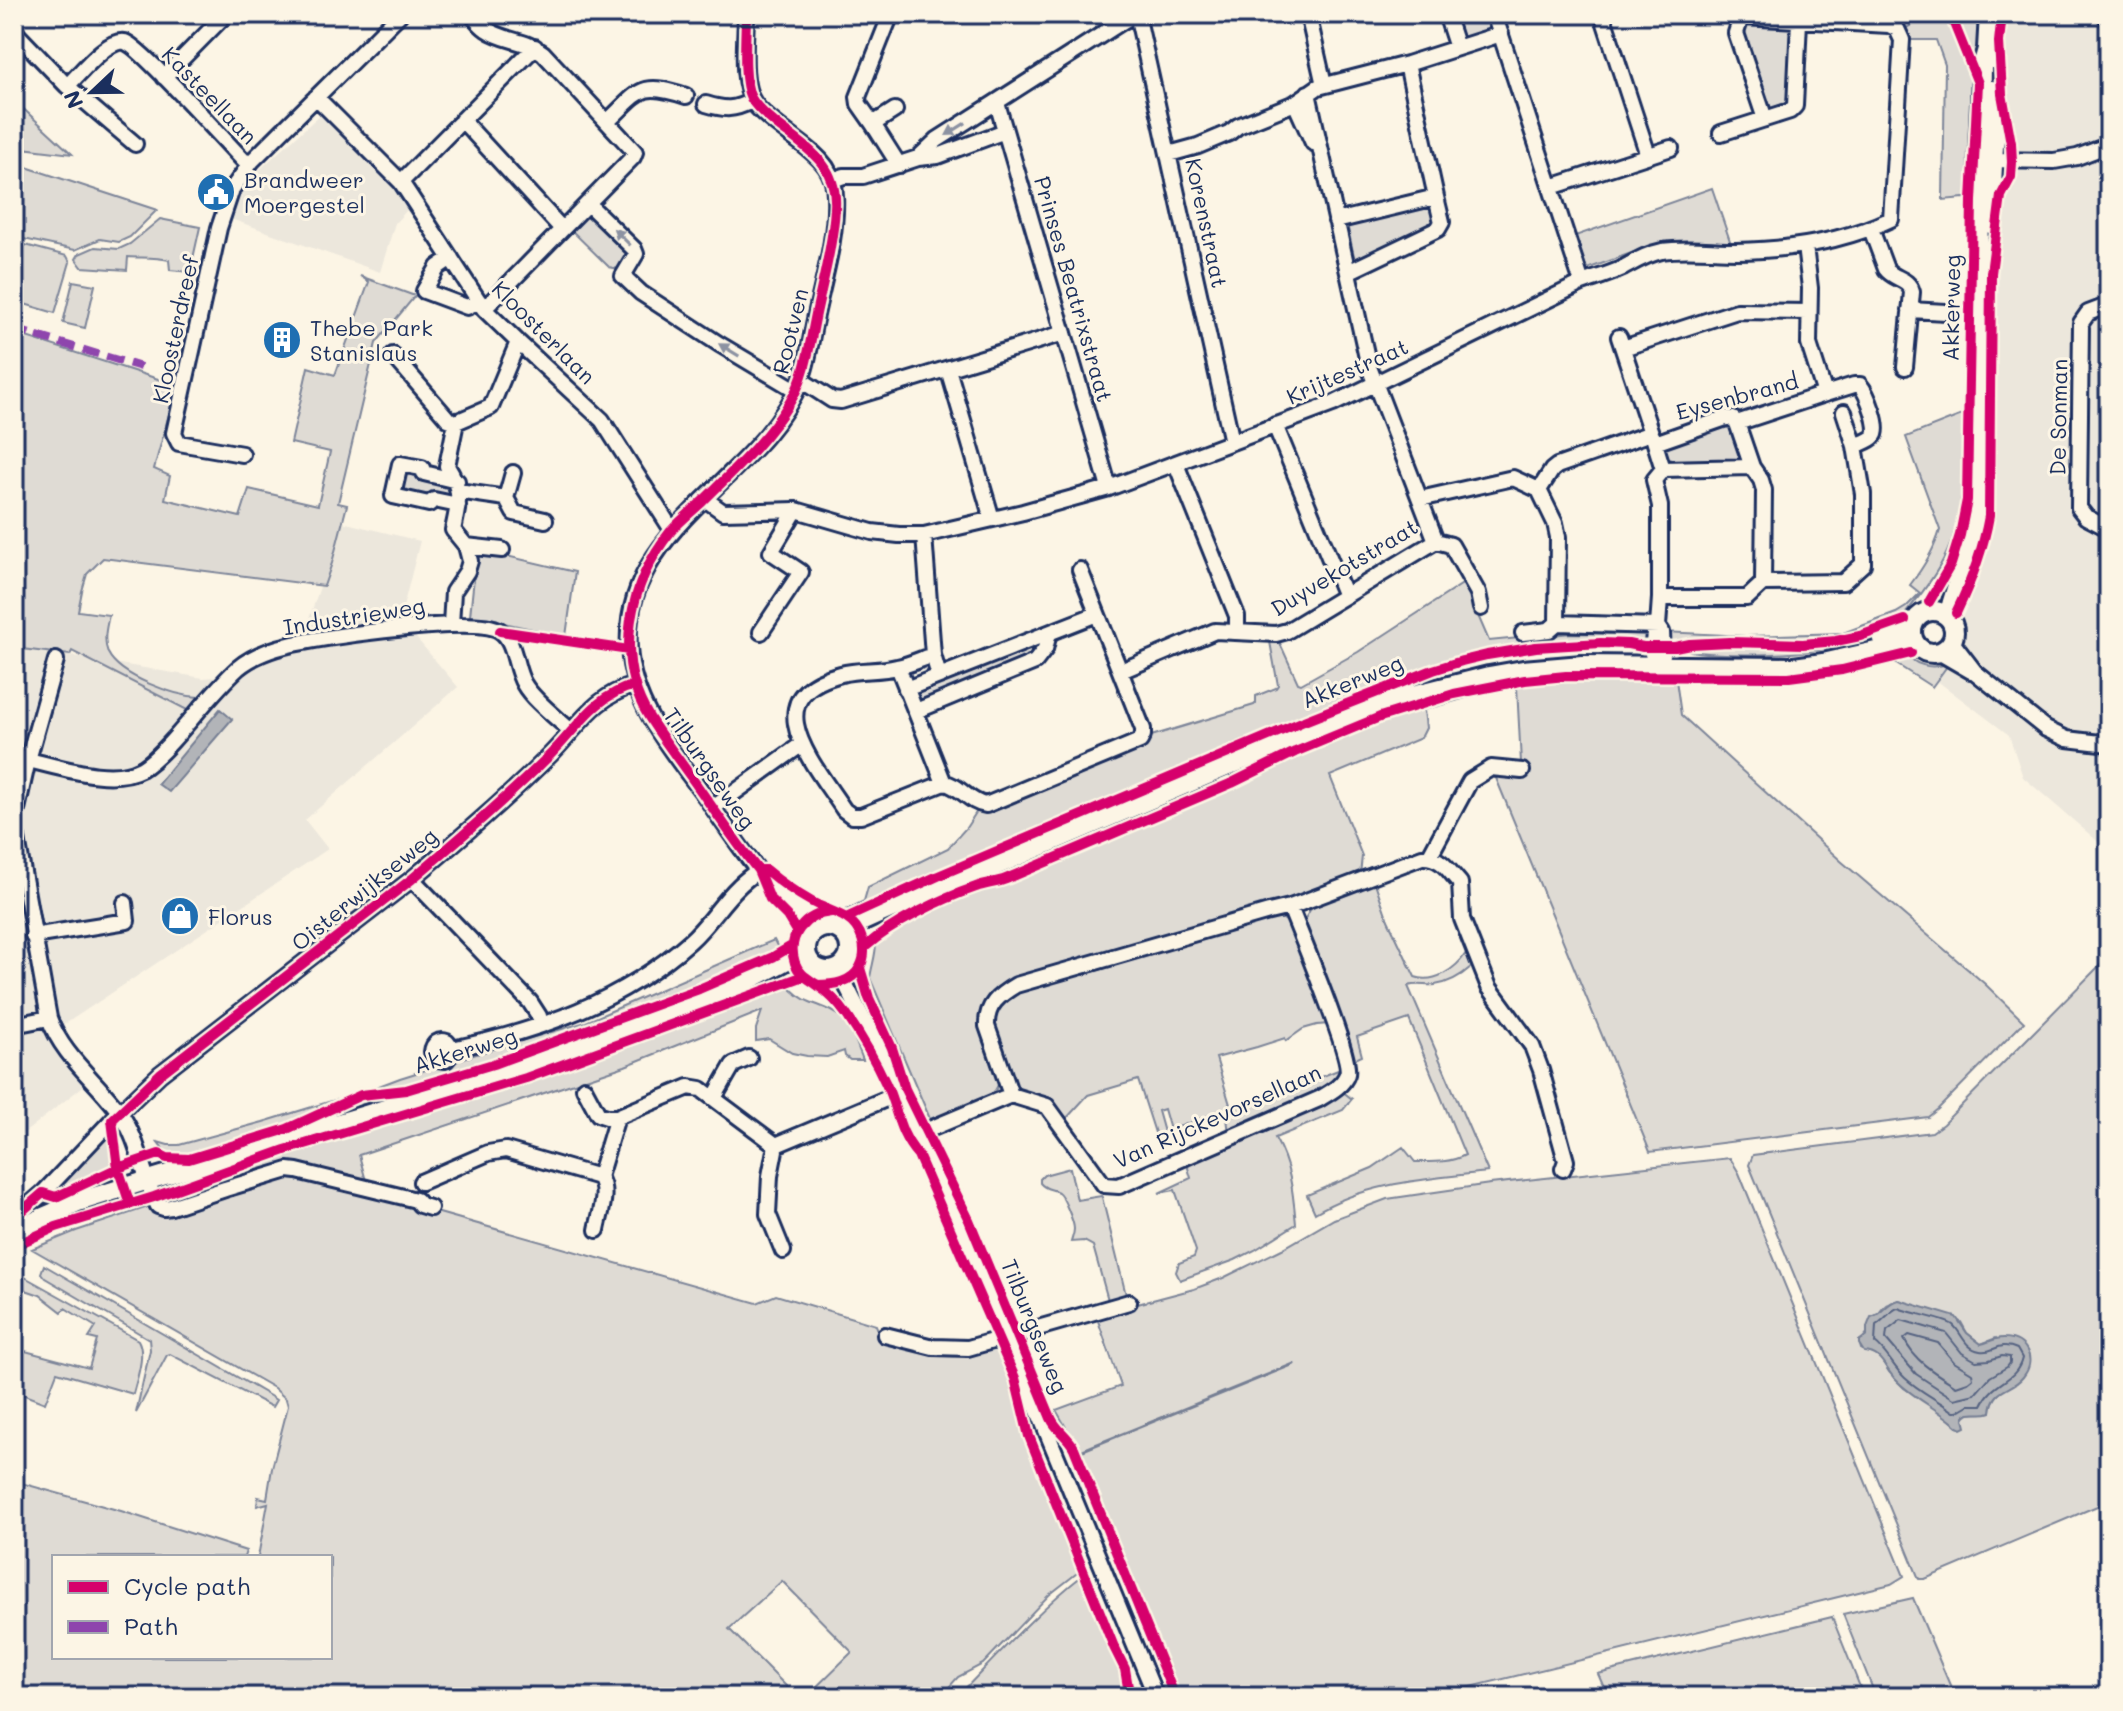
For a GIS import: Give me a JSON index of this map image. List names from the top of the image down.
{
  "streets": {
    "main road": ["Akkerweg"],
    "street": [
      "Kasteellaan",
      "Korenstraat",
      "Prinses Beatrixstraat",
      "Kloosterdreef",
      "Rootven",
      "Kloosterlaan",
      "Krijtestraat",
      "Eysenbrand",
      "De Sonman",
      "Duyvekotstraat",
      "Industrieweg",
      "Tilburgseweg",
      "Oisterwijkseweg",
      "Van Rijckevorsellaan"
    ]
  },
  "crossings": [
    ["Kasteellaan", "Kloosterdreef"],
    ["Korenstraat", "Krijtestraat"],
    ["Prinses Beatrixstraat", "Krijtestraat"],
    ["Akkerweg", "Eysenbrand"],
    ["Akkerweg", "Tilburgseweg"],
    ["Rootven", "Kloosterlaan"],
    ["Rootven", "Krijtestraat"],
    ["Rootven", "Tilburgseweg"],
    ["Rootven", "Oisterwijkseweg"],
    ["Krijtestraat", "Eysenbrand"],
    ["Krijtestraat", "Duyvekotstraat"],
    ["Industrieweg", "Oisterwijkseweg"],
    ["Tilburgseweg", "Oisterwijkseweg"]
  ],
  "places": {
    "public building": ["Brandweer Moergestel"],
    "building": ["Thebe Park Stanislaus"],
    "shop": ["Florus"]
  },
  "legend": ["Cycle path", "Path"],
  "north": "left"
}
